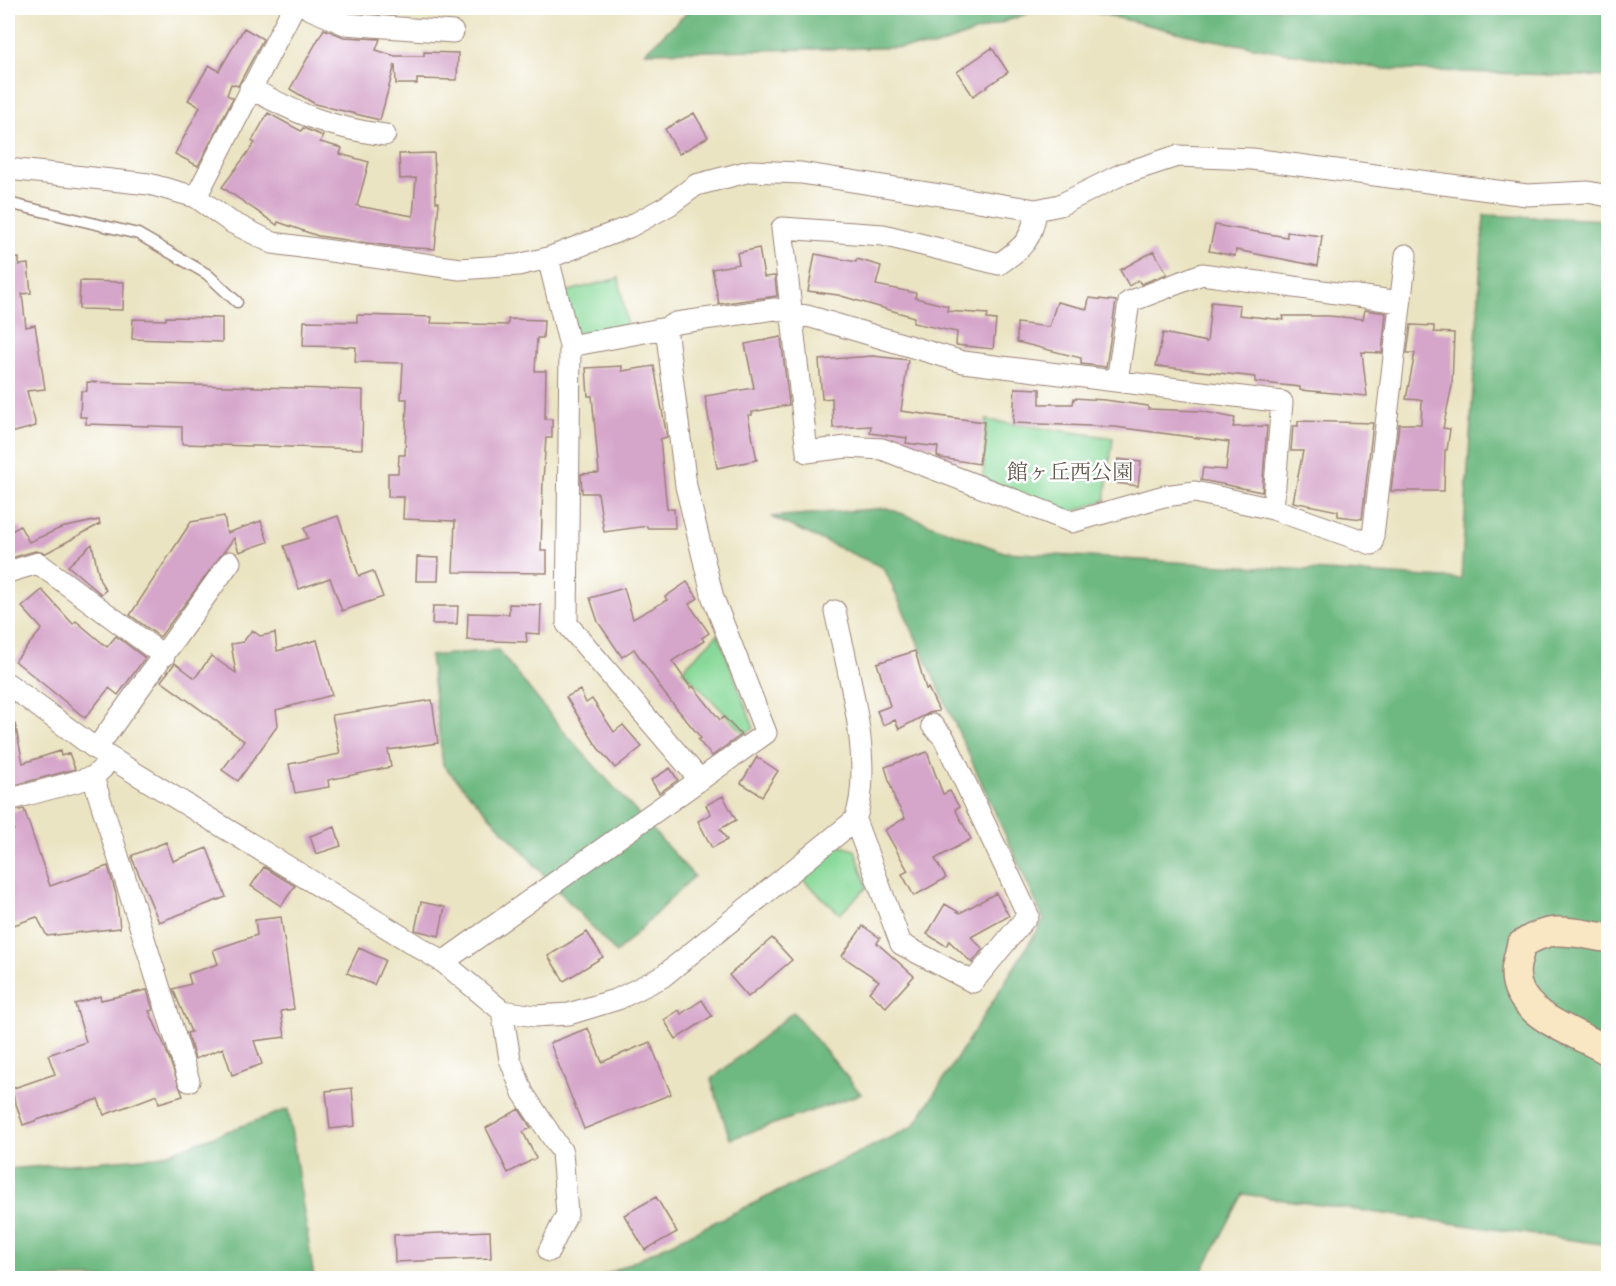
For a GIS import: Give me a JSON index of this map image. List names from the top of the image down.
{
  "parks": ["館ヶ丘西公園"]
}
